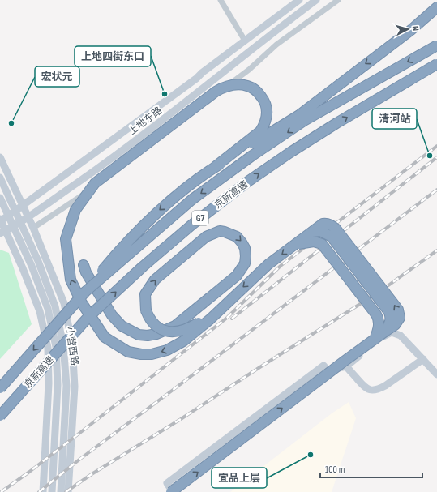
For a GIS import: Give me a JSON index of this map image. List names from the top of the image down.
{
  "streets": {
    "highway": ["京新高速", "G7"],
    "main road": ["上地东路", "小营西路"]
  },
  "crossings": [
    ["上地东路", "小营西路"]
  ],
  "places": [
    "上地四街东口",
    "宏状元",
    "清河站",
    "宜品上层"
  ],
  "scale_bar": "100 m",
  "north": "right"
}
